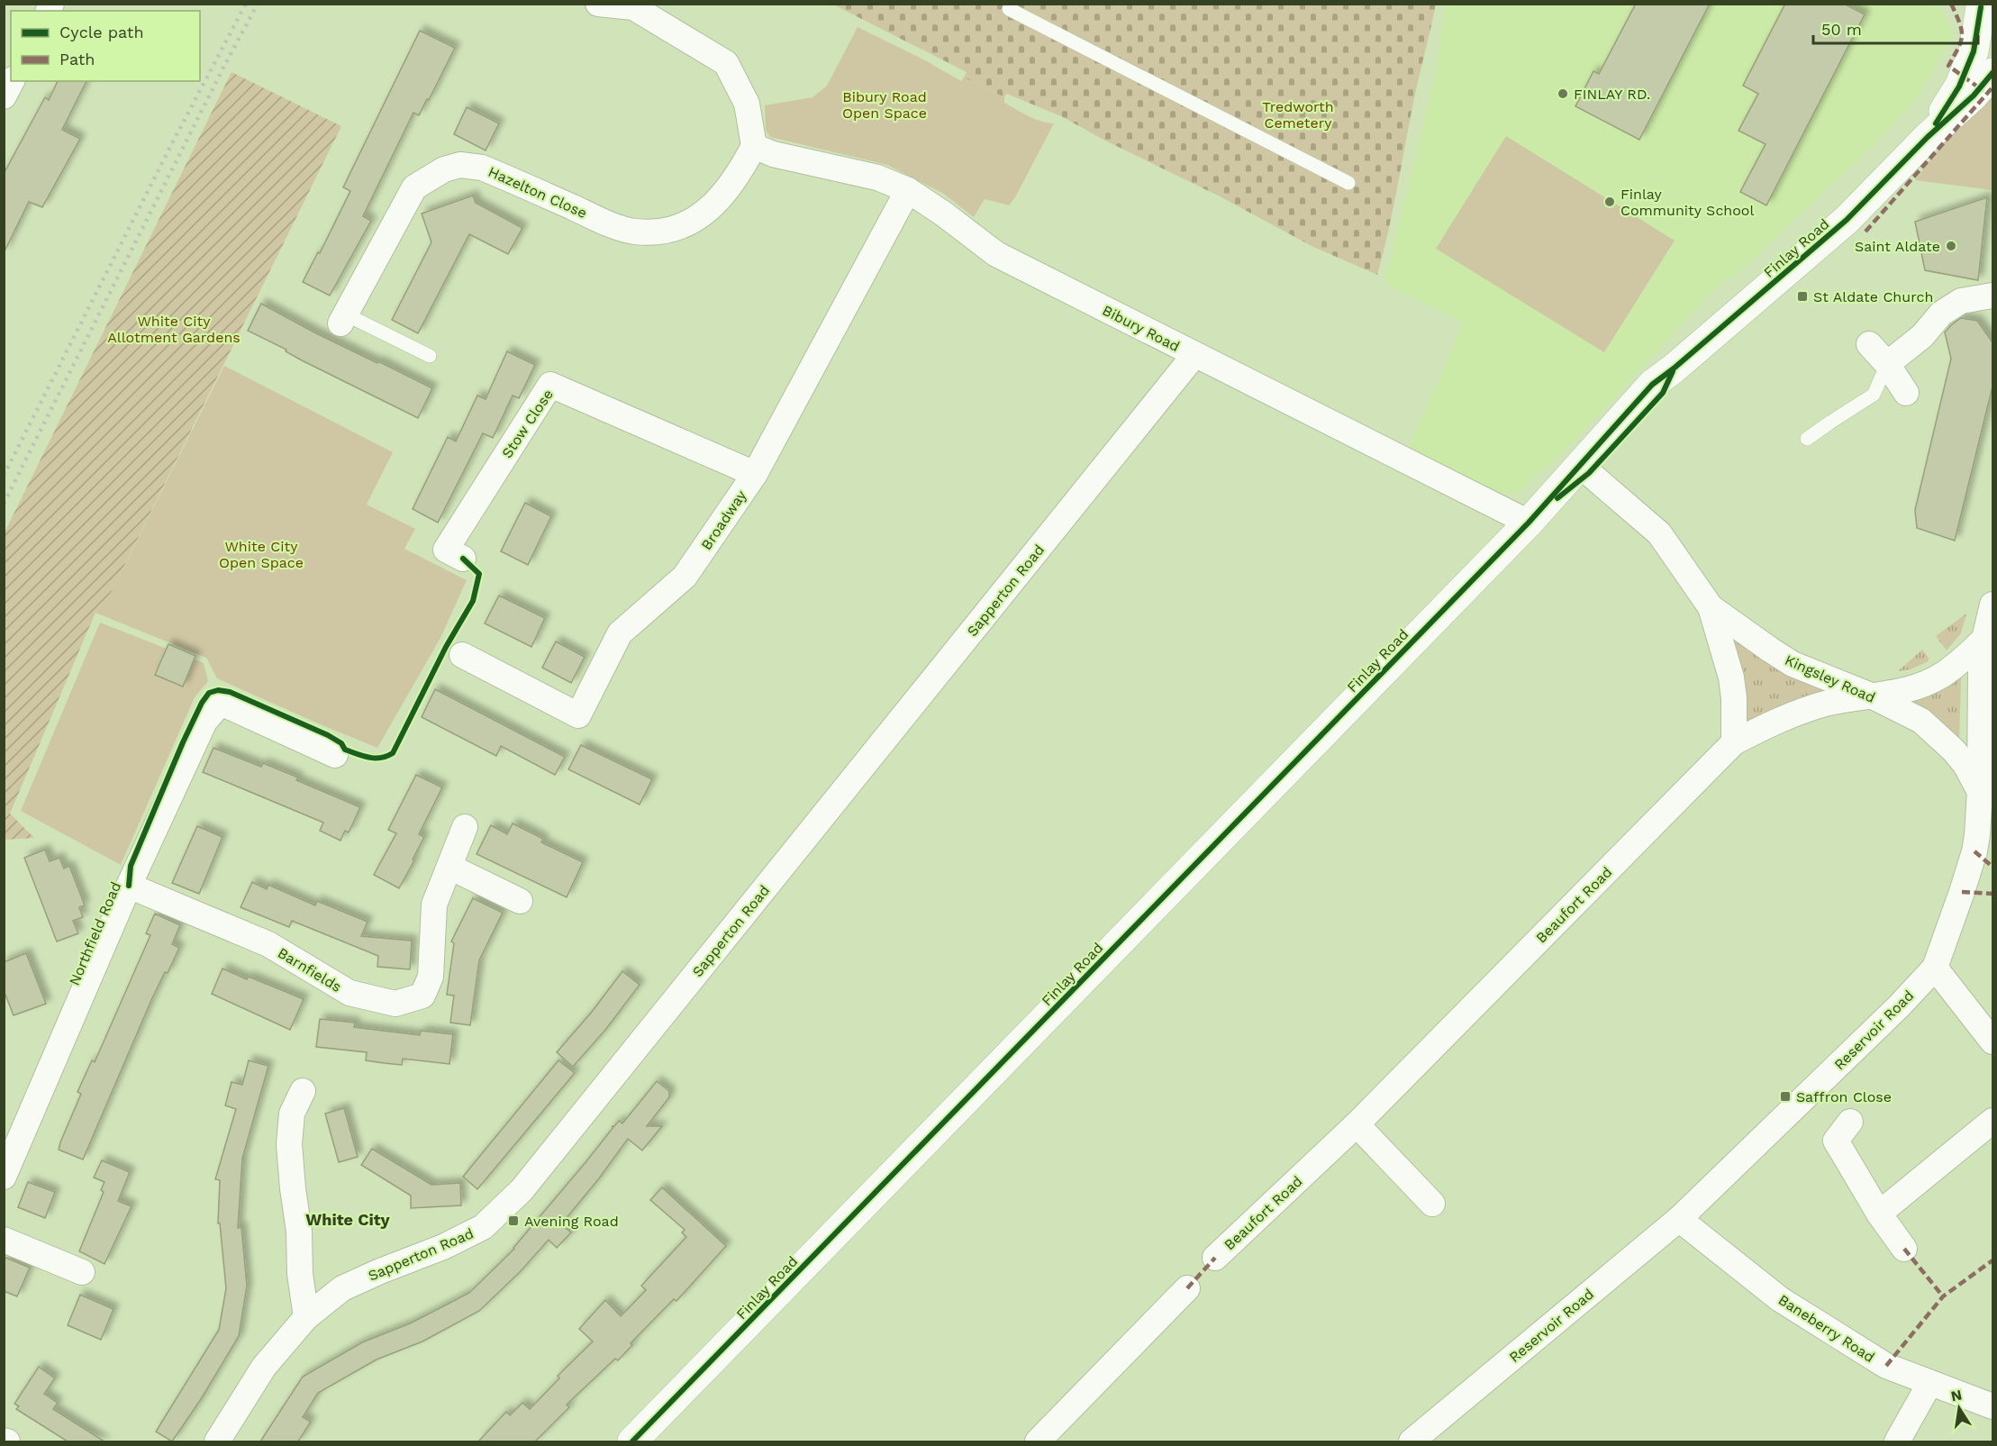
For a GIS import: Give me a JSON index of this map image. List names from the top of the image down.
{
  "streets": {
    "highway": ["Finlay Road"],
    "street": [
      "Hazelton Close",
      "Bibury Road",
      "Stow Close",
      "Broadway",
      "Sapperton Road",
      "Kingsley Road",
      "Beaufort Road",
      "Northfield Road",
      "Barnfields",
      "Reservoir Road",
      "Baneberry Road"
    ]
  },
  "crossings": [
    ["Hazelton Close", "Bibury Road"],
    ["Finlay Road", "Bibury Road"],
    ["Bibury Road", "Broadway"],
    ["Bibury Road", "Sapperton Road"],
    ["Stow Close", "Broadway"],
    ["Kingsley Road", "Beaufort Road"],
    ["Kingsley Road", "Reservoir Road"],
    ["Beaufort Road", "Reservoir Road"],
    ["Northfield Road", "Barnfields"],
    ["Reservoir Road", "Baneberry Road"]
  ],
  "districts": ["White City"],
  "parks": [
    "Bibury Road Open Space",
    "Tredworth Cemetery",
    "White City Allotment Gardens",
    "White City Open Space"
  ],
  "places": {
    "other": ["FINLAY RD.", "Finlay Community School", "Saint Aldate"],
    "transit": ["St Aldate Church", "Saffron Close", "Avening Road"]
  },
  "legend": ["Cycle path", "Path"],
  "scale_bar": "50 m",
  "north": "top"
}
